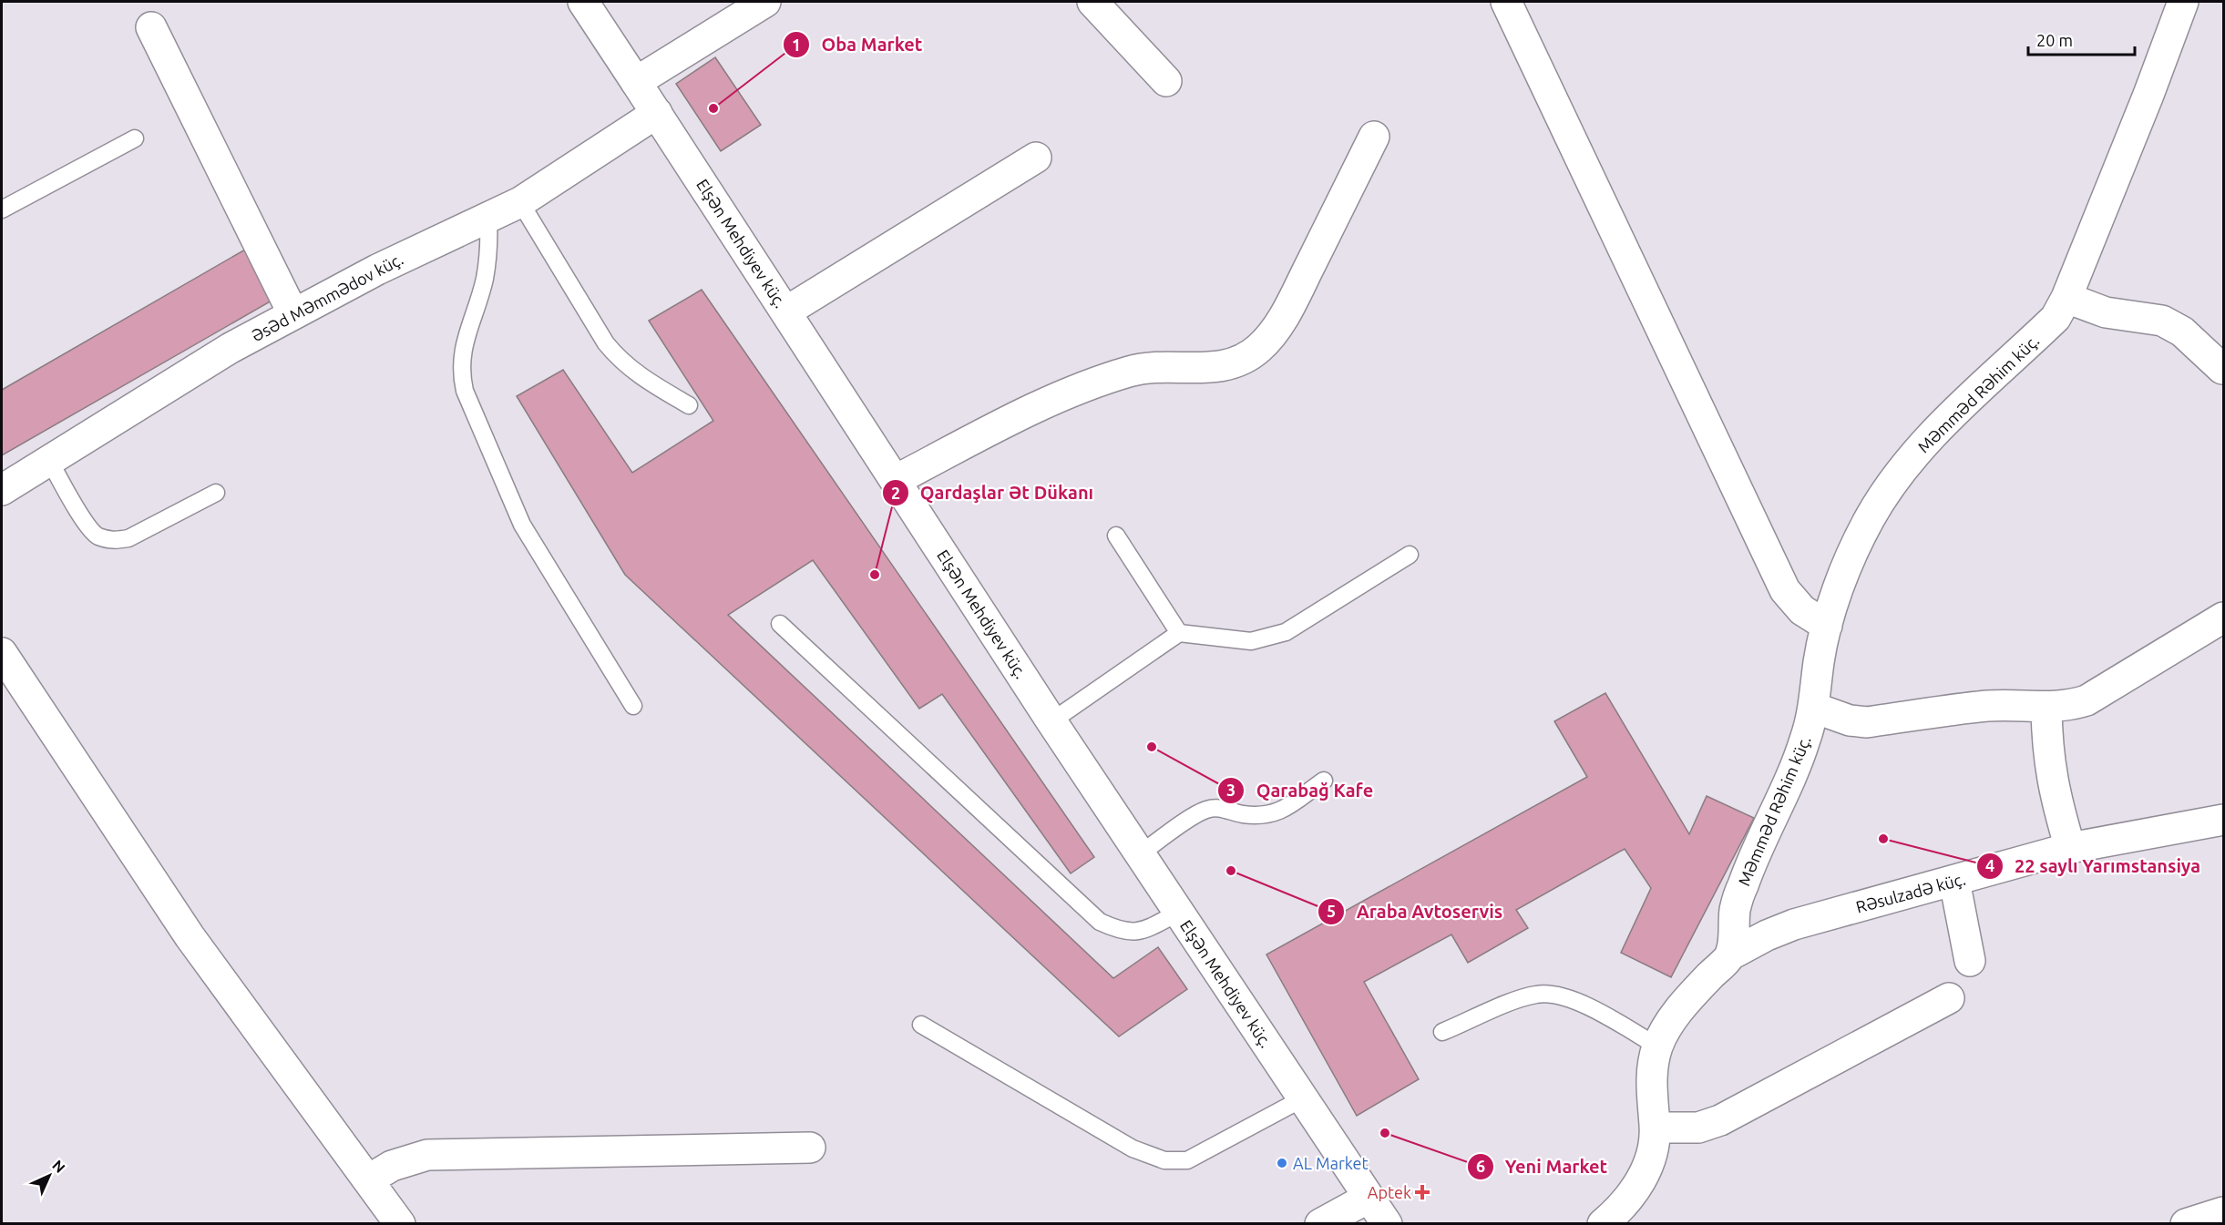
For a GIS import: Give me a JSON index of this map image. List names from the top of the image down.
{
  "streets": {
    "street": [
      "Elşən Mehdiyev küç.",
      "Əsəd Məmmədov küç.",
      "Məmməd Rəhim küç.",
      "Rəsulzadə küç."
    ]
  },
  "crossings": [
    ["Elşən Mehdiyev küç.", "Əsəd Məmmədov küç."],
    ["Məmməd Rəhim küç.", "Rəsulzadə küç."]
  ],
  "places": {
    "other": [
      "Oba Market",
      "Qardaşlar Ət Dükanı",
      "Qarabağ Kafe",
      "22 saylı Yarımstansiya",
      "Araba Avtoservis",
      "Yeni Market",
      "AL Market"
    ],
    "health": ["Aptek"]
  },
  "scale_bar": "20 m",
  "north": "top right"
}
